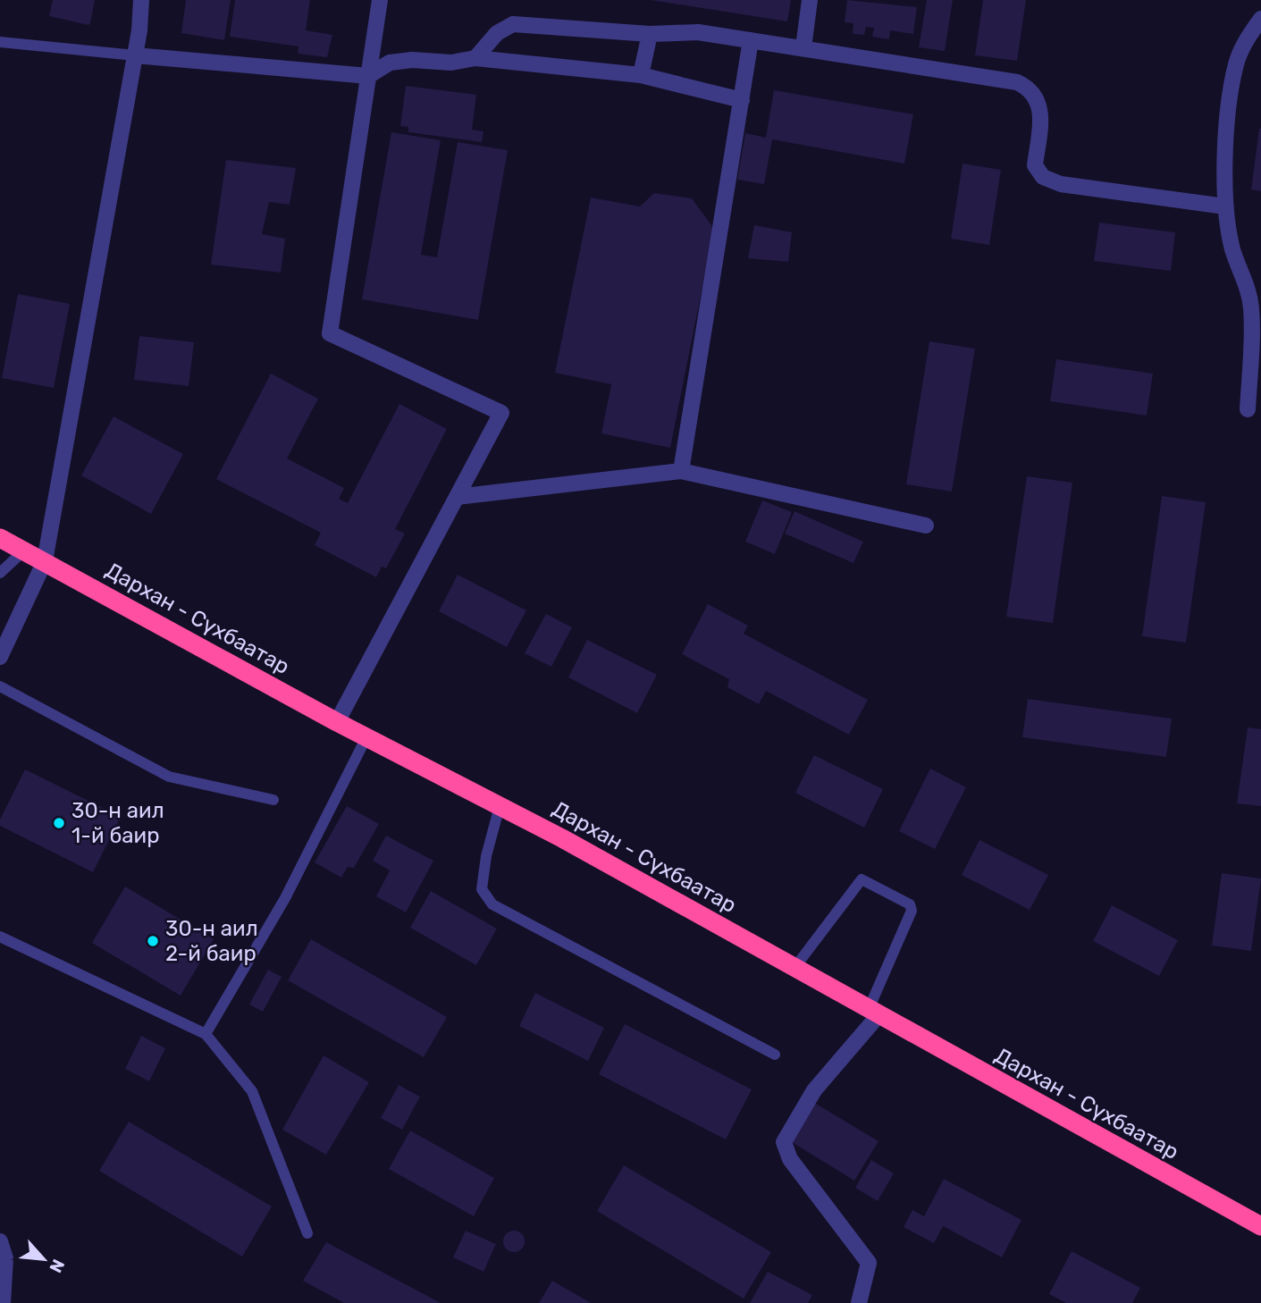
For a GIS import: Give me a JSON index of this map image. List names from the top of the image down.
{
  "streets": {
    "highway": ["Дархан - Сүхбаатар"]
  },
  "places": ["30-н аил 1-й баир", "30-н аил 2-й баир"],
  "north": "bottom right"
}
